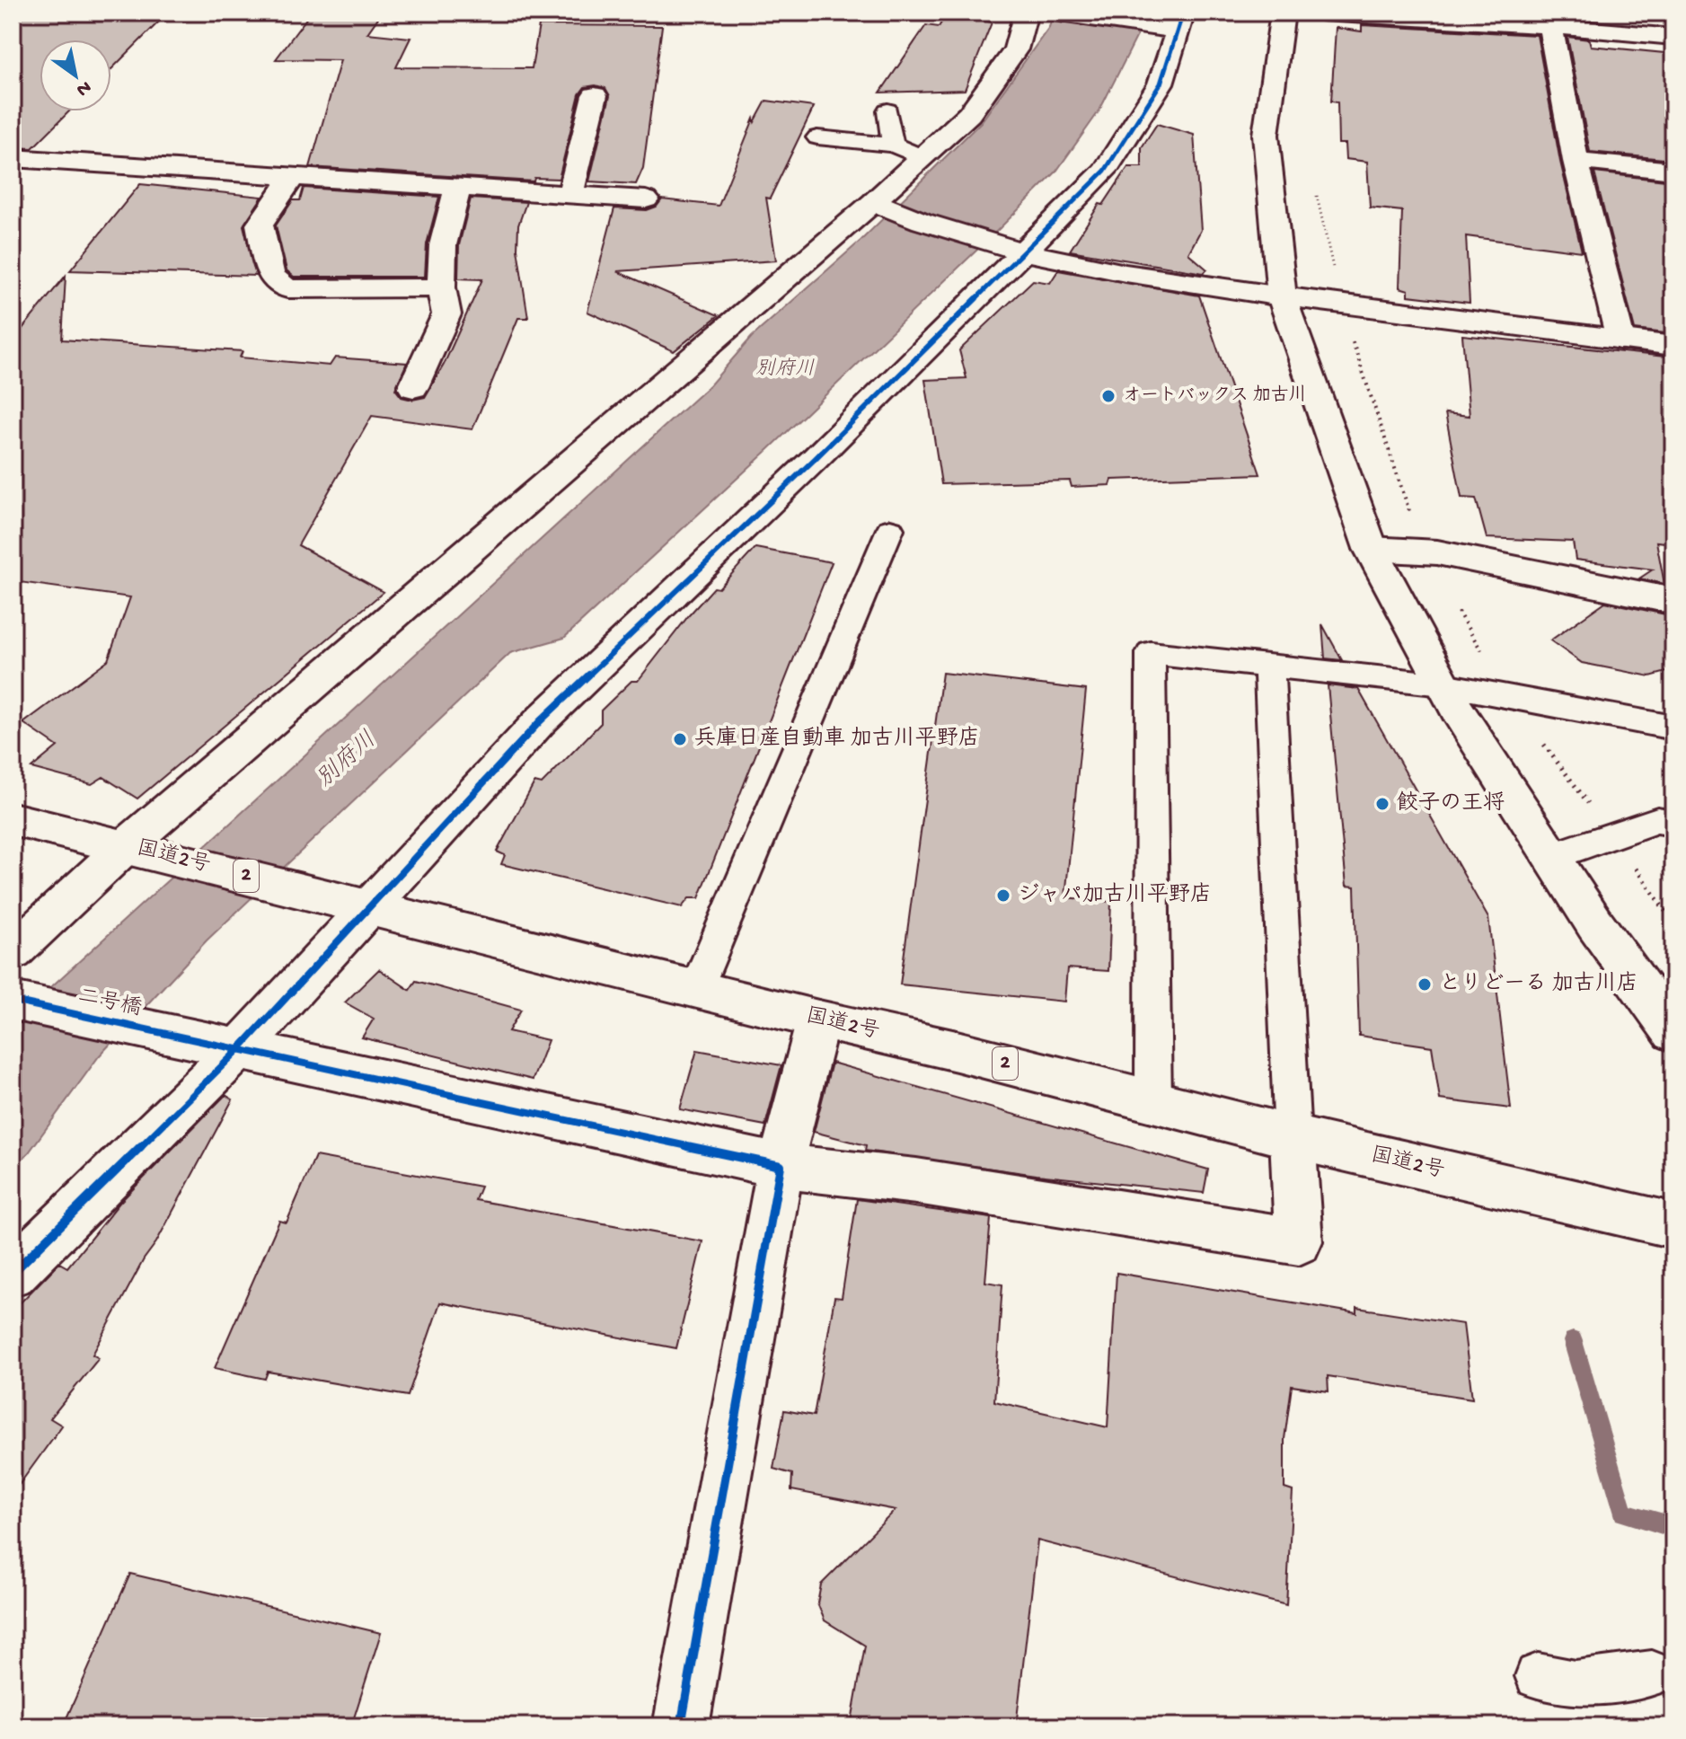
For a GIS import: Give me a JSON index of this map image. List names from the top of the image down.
{
  "streets": {
    "main road": ["国道2号", "2", "二号橋"]
  },
  "crossings": [
    ["国道2号", "二号橋"]
  ],
  "water": ["別府川"],
  "places": [
    "オートバックス 加古川",
    "兵庫日産自動車 加古川平野店",
    "餃子の王将",
    "ジャパ加古川平野店",
    "とりどーる 加古川店"
  ],
  "north": "bottom right"
}
